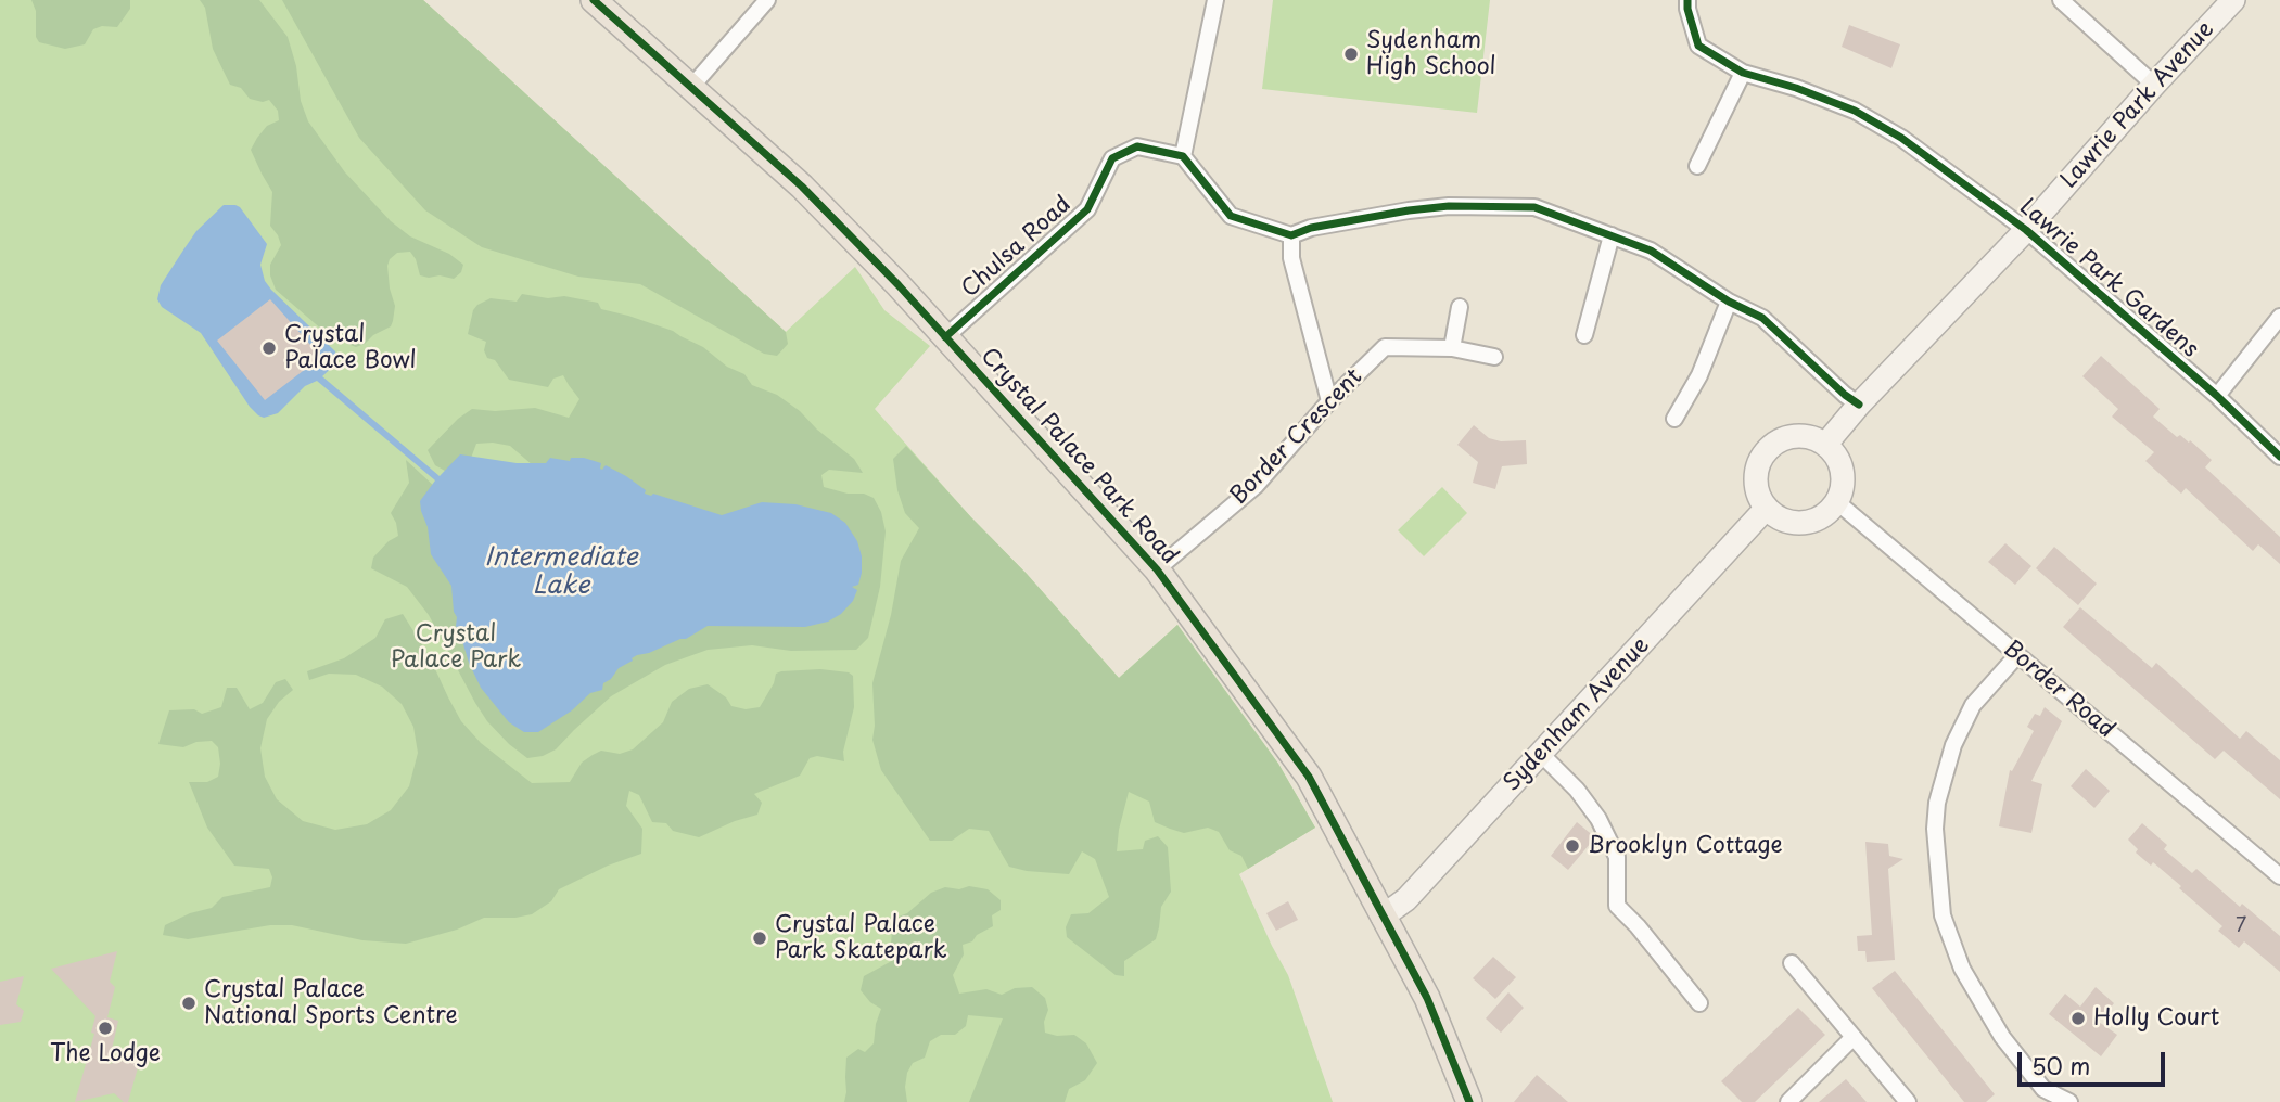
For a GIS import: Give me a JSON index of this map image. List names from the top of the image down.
{
  "streets": {
    "main road": ["Crystal Palace Park Road"],
    "street": [
      "Lawrie Park Avenue",
      "Chulsa Road",
      "Lawrie Park Gardens",
      "Border Crescent",
      "Border Road",
      "Sydenham Avenue"
    ]
  },
  "crossings": [
    ["Lawrie Park Avenue", "Lawrie Park Gardens"],
    ["Lawrie Park Avenue", "Border Road"],
    ["Lawrie Park Avenue", "Sydenham Avenue"],
    ["Chulsa Road", "Crystal Palace Park Road"],
    ["Border Crescent", "Crystal Palace Park Road"],
    ["Crystal Palace Park Road", "Sydenham Avenue"],
    ["Border Road", "Sydenham Avenue"]
  ],
  "water": ["Intermediate Lake"],
  "parks": ["Crystal Palace Park"],
  "places": [
    "Sydenham High School",
    "Crystal Palace Bowl",
    "Brooklyn Cottage",
    "Crystal Palace Park Skatepark",
    "Crystal Palace National Sports Centre",
    "Holly Court",
    "The Lodge"
  ],
  "house_numbers": ["7"],
  "scale_bar": "50 m"
}
